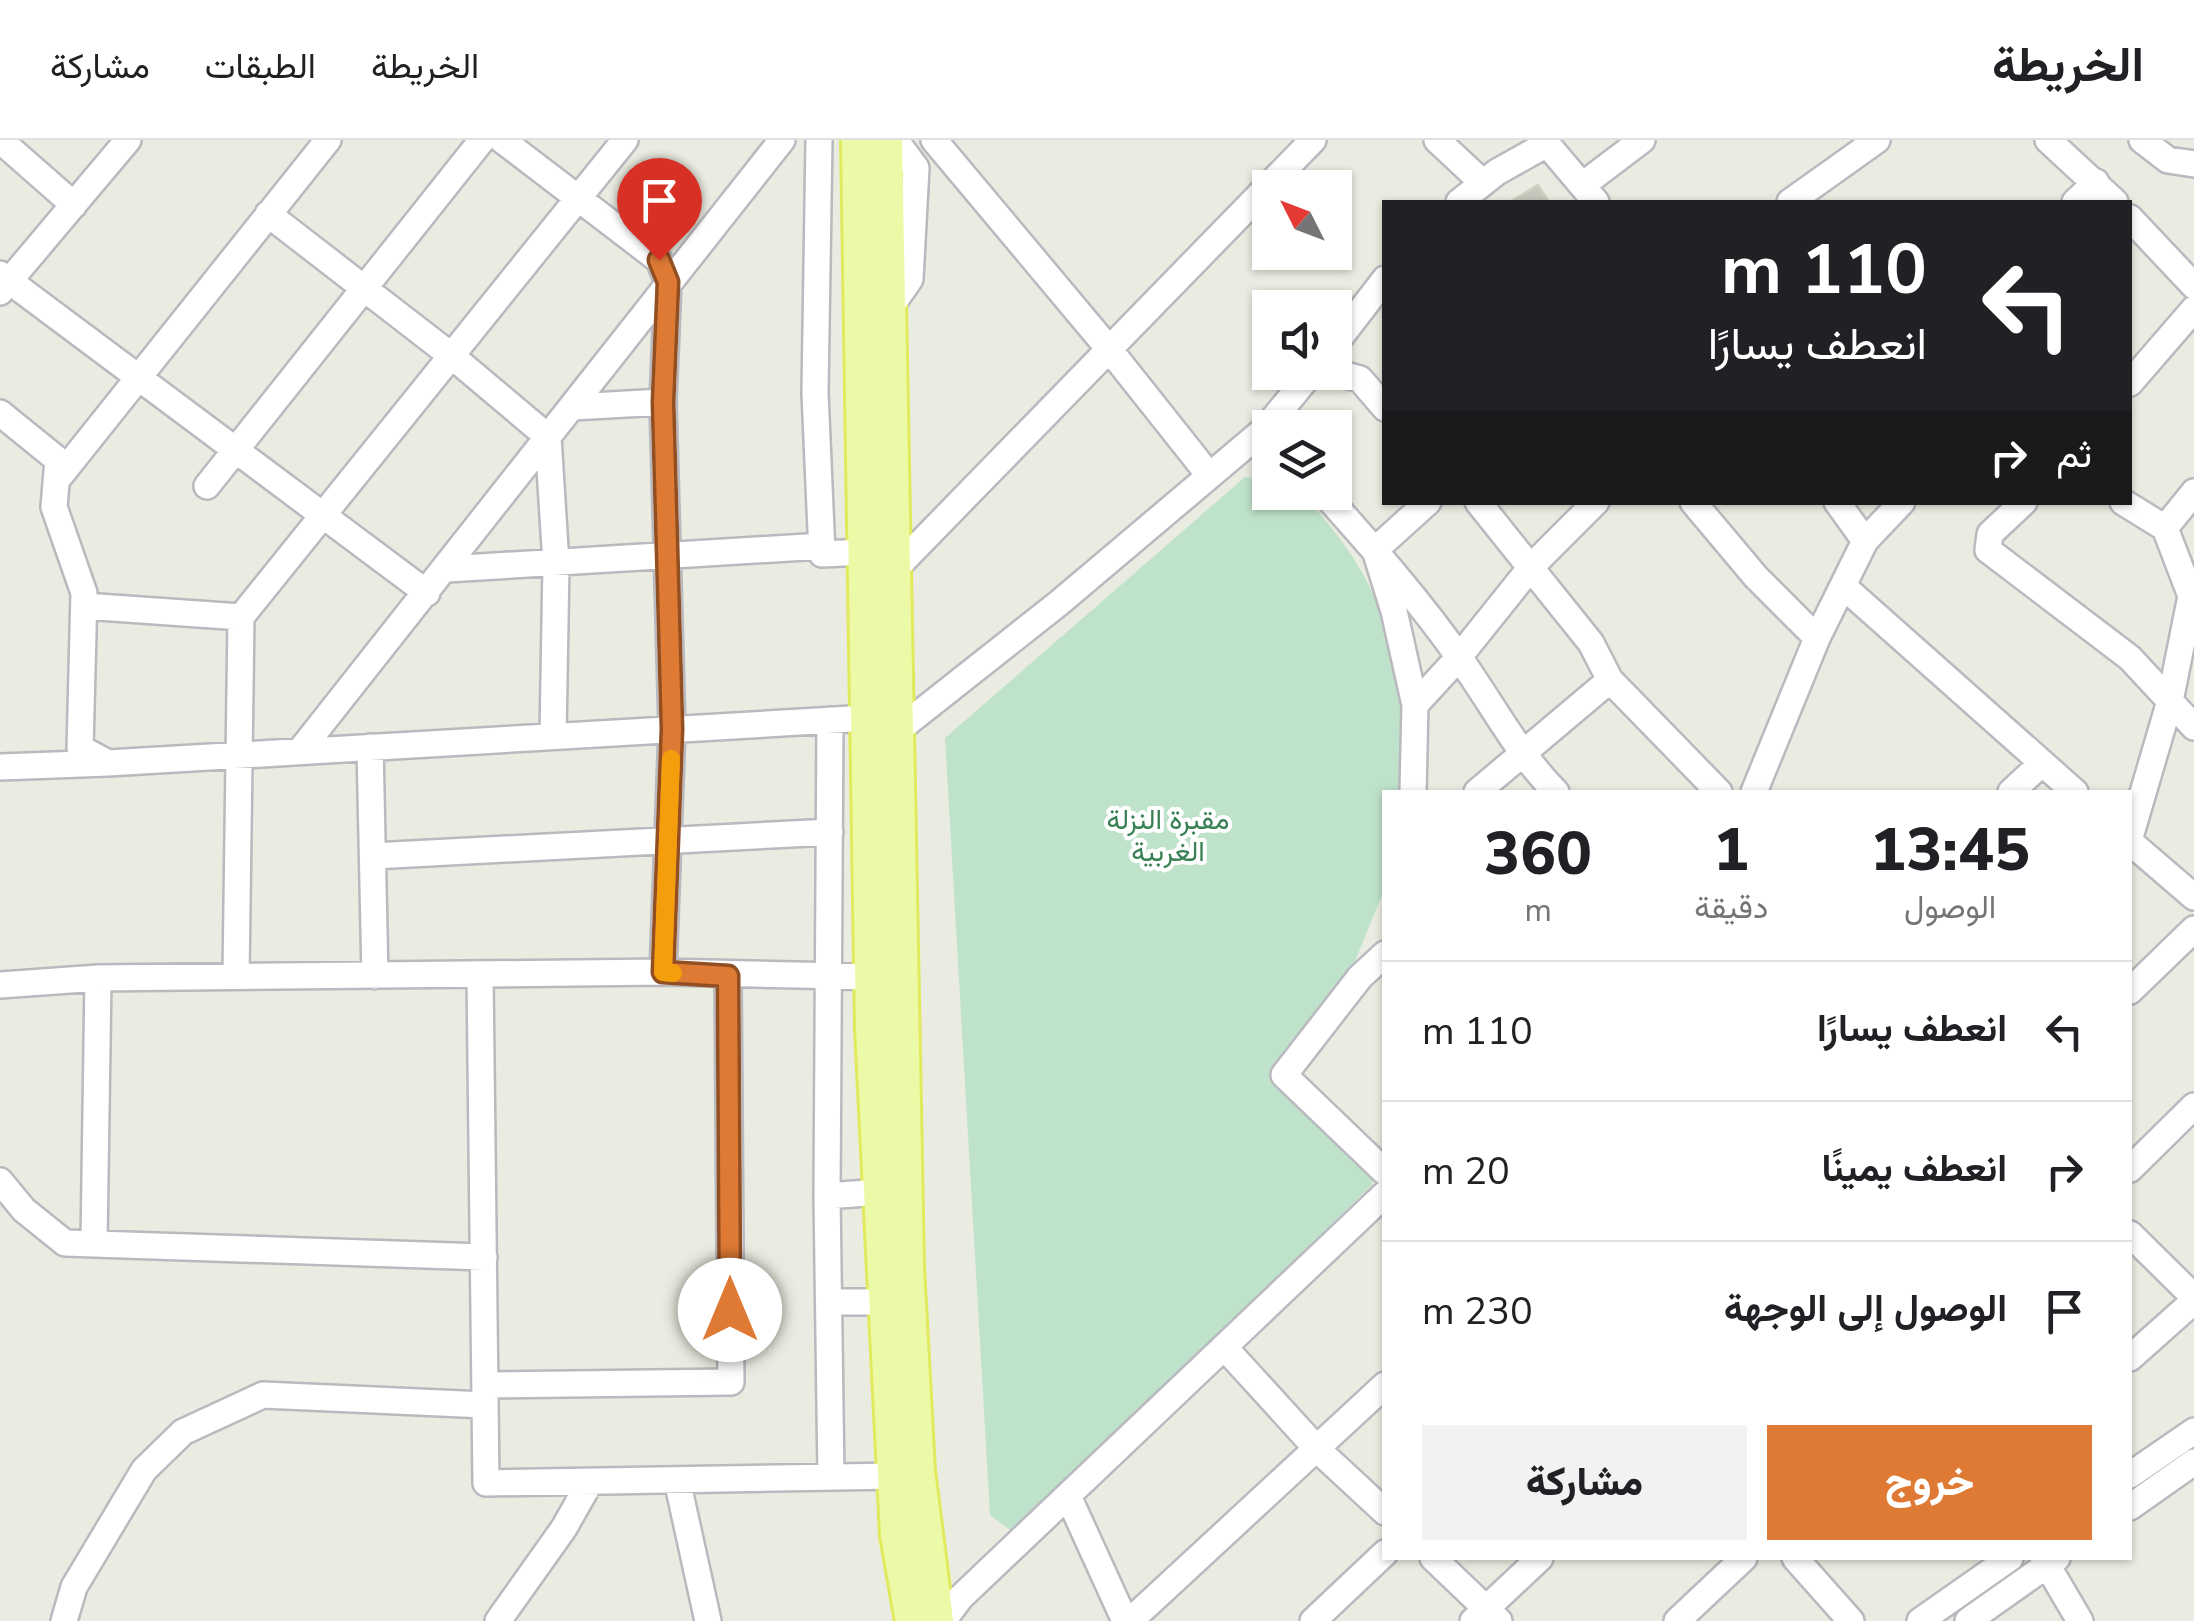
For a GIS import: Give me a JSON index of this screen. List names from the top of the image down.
{
  "parks": ["مقبرة النزلة الغربية"],
  "north": "top left",
  "page": {
    "header": "الخريطة",
    "nav": ["الخريطة", "الطبقات", "مشاركة"],
    "turn": ["110 m", "انعطف يسارًا"],
    "then": "ثم",
    "eta": [
      "13:45",
      "الوصول",
      "1",
      "دقيقة",
      "360",
      "m"
    ],
    "list": [
      {
        "name": "انعطف يسارًا",
        "value": "110 m"
      },
      {
        "name": "انعطف يمينًا",
        "value": "20 m"
      },
      {
        "name": "الوصول إلى الوجهة",
        "value": "230 m"
      }
    ],
    "buttons": ["خروج", "مشاركة"]
  }
}
